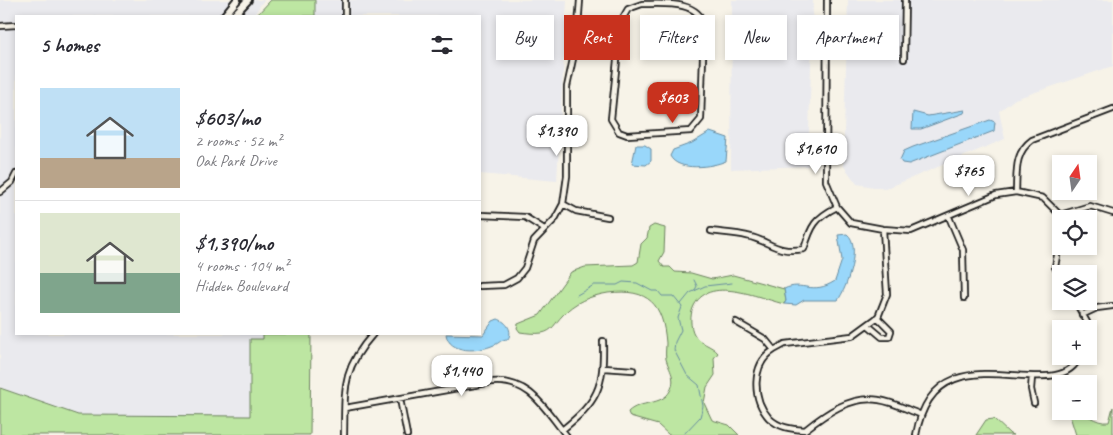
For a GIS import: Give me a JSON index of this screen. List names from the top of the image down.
{
  "north": "top",
  "page": {
    "chip": [
      "Buy",
      "Rent",
      "Filters",
      "New",
      "Apartment"
    ],
    "heading": "5 homes",
    "list": [
      {
        "name": "$603/mo",
        "note": "2 rooms · 52 m² · Oak Park Drive"
      },
      {
        "name": "$1,390/mo",
        "note": "4 rooms · 104 m² · Hidden Boulevard"
      }
    ],
    "price": [
      "$603",
      "$1,390",
      "$1,610",
      "$765",
      "$1,440"
    ],
    "map_buttons": ["+", "−"]
  }
}
